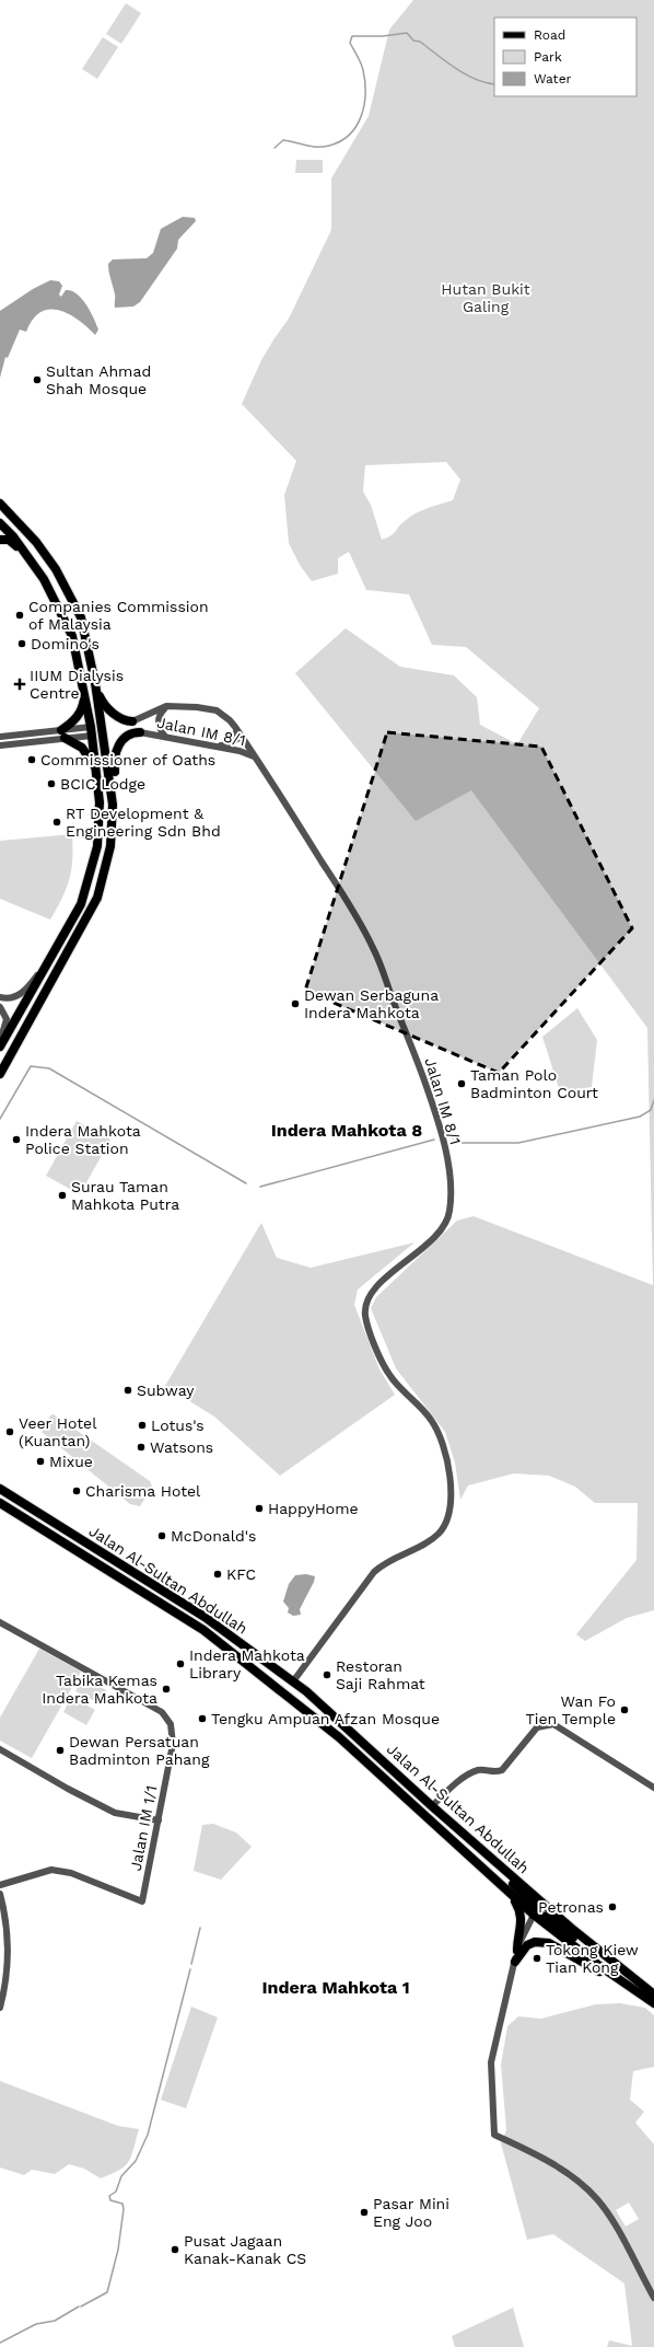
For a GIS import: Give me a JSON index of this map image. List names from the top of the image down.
{
  "streets": {
    "main road": ["Jalan Al-Sultan Abdullah"],
    "street": ["Jalan IM 8/1", "Jalan IM 1/1"]
  },
  "crossings": [
    ["Jalan IM 8/1", "Jalan Al-Sultan Abdullah"]
  ],
  "districts": ["Indera Mahkota 8", "Indera Mahkota 1"],
  "parks": ["Hutan Bukit Galing"],
  "places": {
    "other": [
      "Sultan Ahmad Shah Mosque",
      "Companies Commission of Malaysia",
      "Domino's",
      "Commissioner of Oaths",
      "BCIC Lodge",
      "RT Development & Engineering Sdn Bhd",
      "Dewan Serbaguna Indera Mahkota",
      "Taman Polo Badminton Court",
      "Indera Mahkota Police Station",
      "Surau Taman Mahkota Putra",
      "Subway",
      "Lotus's",
      "Veer Hotel (Kuantan)",
      "Watsons",
      "Mixue",
      "Charisma Hotel",
      "HappyHome",
      "McDonald's",
      "KFC",
      "Indera Mahkota Library",
      "Restoran Saji Rahmat",
      "Tabika Kemas Indera Mahkota",
      "Wan Fo Tien Temple",
      "Tengku Ampuan Afzan Mosque",
      "Dewan Persatuan Badminton Pahang",
      "Petronas",
      "Tokong Kiew Tian Kong",
      "Pasar Mini Eng Joo",
      "Pusat Jagaan Kanak-Kanak CS"
    ],
    "health": ["IIUM Dialysis Centre"]
  },
  "legend": ["Road", "Park", "Water"]
}
